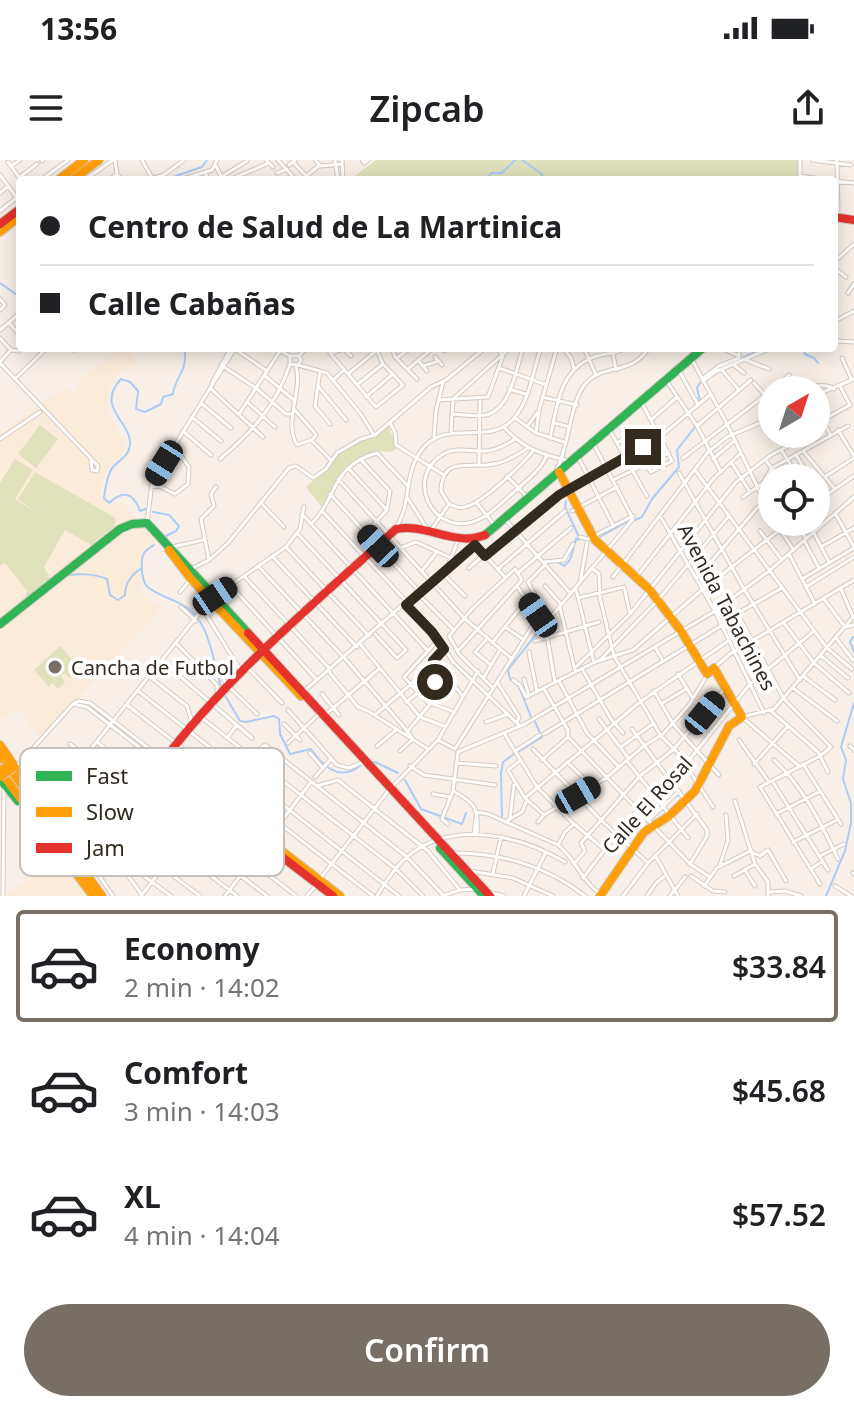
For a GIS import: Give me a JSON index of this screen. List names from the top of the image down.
{
  "streets": {
    "street": ["Avenida Tabachines", "Calle El Rosal"]
  },
  "crossings": [
    ["Avenida Tabachines", "Calle El Rosal"]
  ],
  "places": ["Cancha de Futbol"],
  "legend": ["Fast", "Slow", "Jam"],
  "north": "top right",
  "page": {
    "status": "13:56",
    "header": "Zipcab",
    "banner": ["Centro de Salud de La Martinica", "Calle Cabañas"],
    "list": [
      {
        "name": "Economy",
        "note": "2 min · 14:02",
        "value": "$33.84"
      },
      {
        "name": "Comfort",
        "note": "3 min · 14:03",
        "value": "$45.68"
      },
      {
        "name": "XL",
        "note": "4 min · 14:04",
        "value": "$57.52"
      }
    ],
    "buttons": "Confirm"
  }
}
